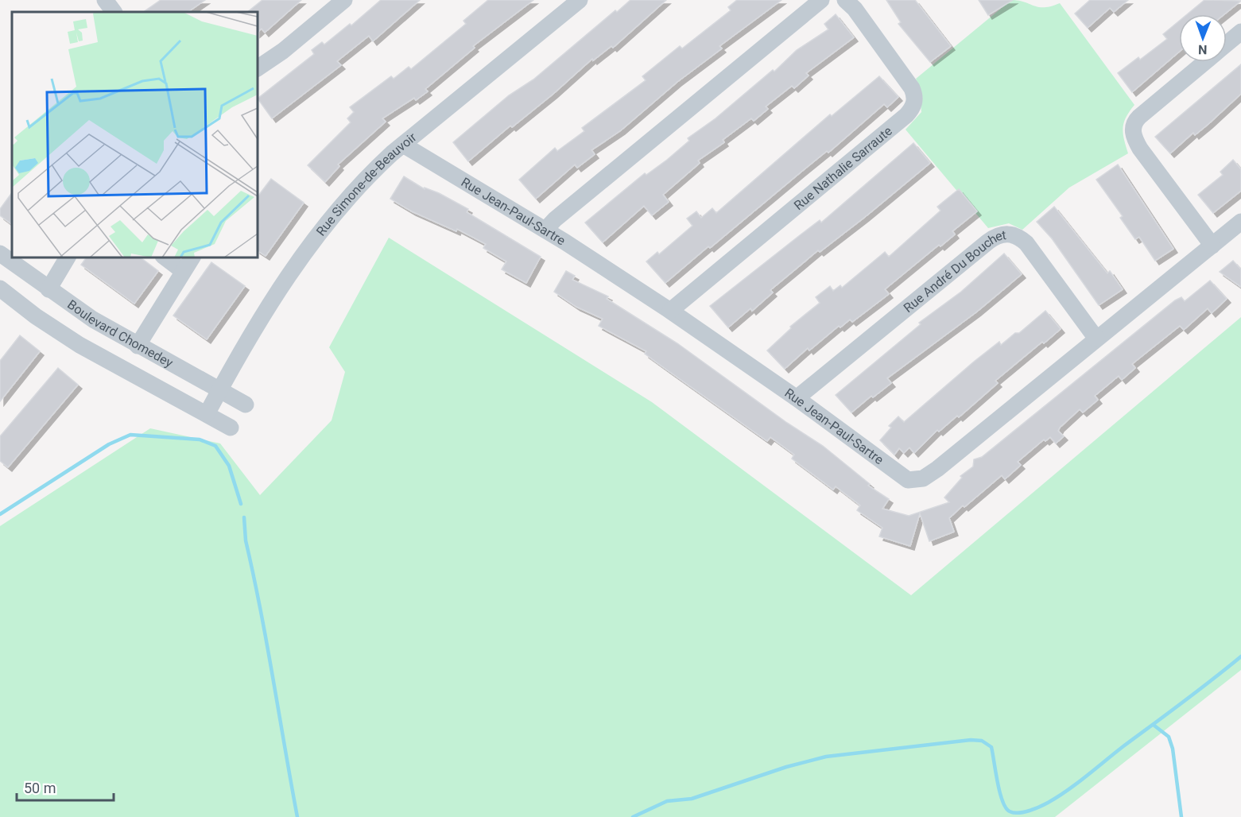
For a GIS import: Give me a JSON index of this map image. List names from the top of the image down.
{
  "streets": {
    "street": [
      "Rue Nathalie Sarraute",
      "Rue Simone-de-Beauvoir",
      "Rue Jean-Paul-Sartre",
      "Rue André Du Bouchet",
      "Boulevard Chomedey"
    ]
  },
  "crossings": [
    ["Rue Nathalie Sarraute", "Rue Jean-Paul-Sartre"],
    ["Rue Simone-de-Beauvoir", "Rue Jean-Paul-Sartre"],
    ["Rue Simone-de-Beauvoir", "Boulevard Chomedey"],
    ["Rue Jean-Paul-Sartre", "Rue André Du Bouchet"]
  ],
  "scale_bar": "50 m",
  "north": "bottom"
}
